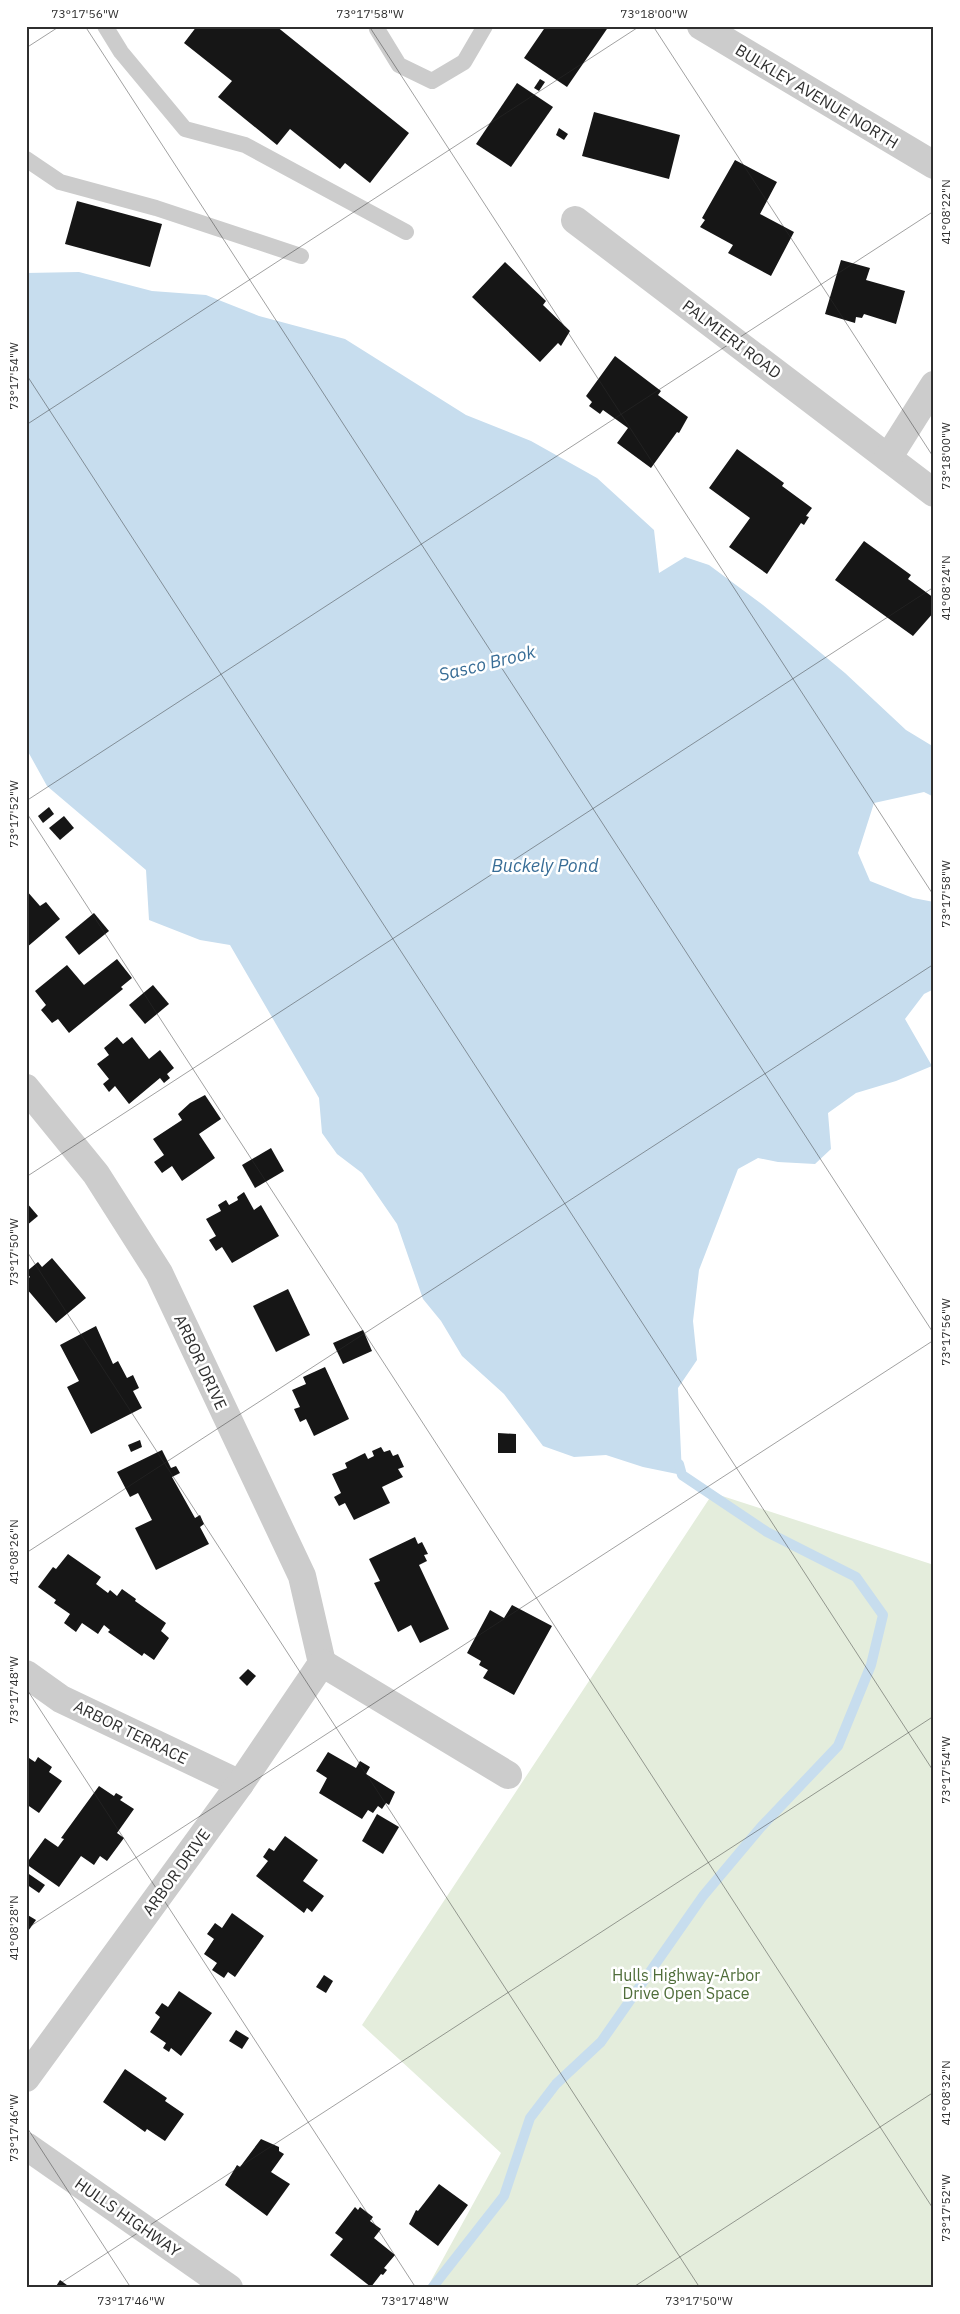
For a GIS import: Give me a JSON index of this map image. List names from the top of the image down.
{
  "streets": {
    "street": [
      "BULKLEY AVENUE NORTH",
      "PALMIERI ROAD",
      "ARBOR DRIVE",
      "ARBOR TERRACE",
      "HULLS HIGHWAY"
    ]
  },
  "crossings": [
    ["ARBOR DRIVE", "ARBOR TERRACE"]
  ],
  "water": ["Sasco Brook", "Buckely Pond"],
  "parks": ["Hulls Highway-Arbor Drive Open Space"],
  "coordinates": [
    "73°17'56\"W",
    "73°17'58\"W",
    "73°18'00\"W",
    "41°08'22\"N",
    "73°17'54\"W",
    "41°08'24\"N",
    "73°17'52\"W",
    "73°17'50\"W",
    "41°08'26\"N",
    "73°17'48\"W",
    "41°08'28\"N",
    "41°08'32\"N",
    "73°17'46\"W"
  ]
}
